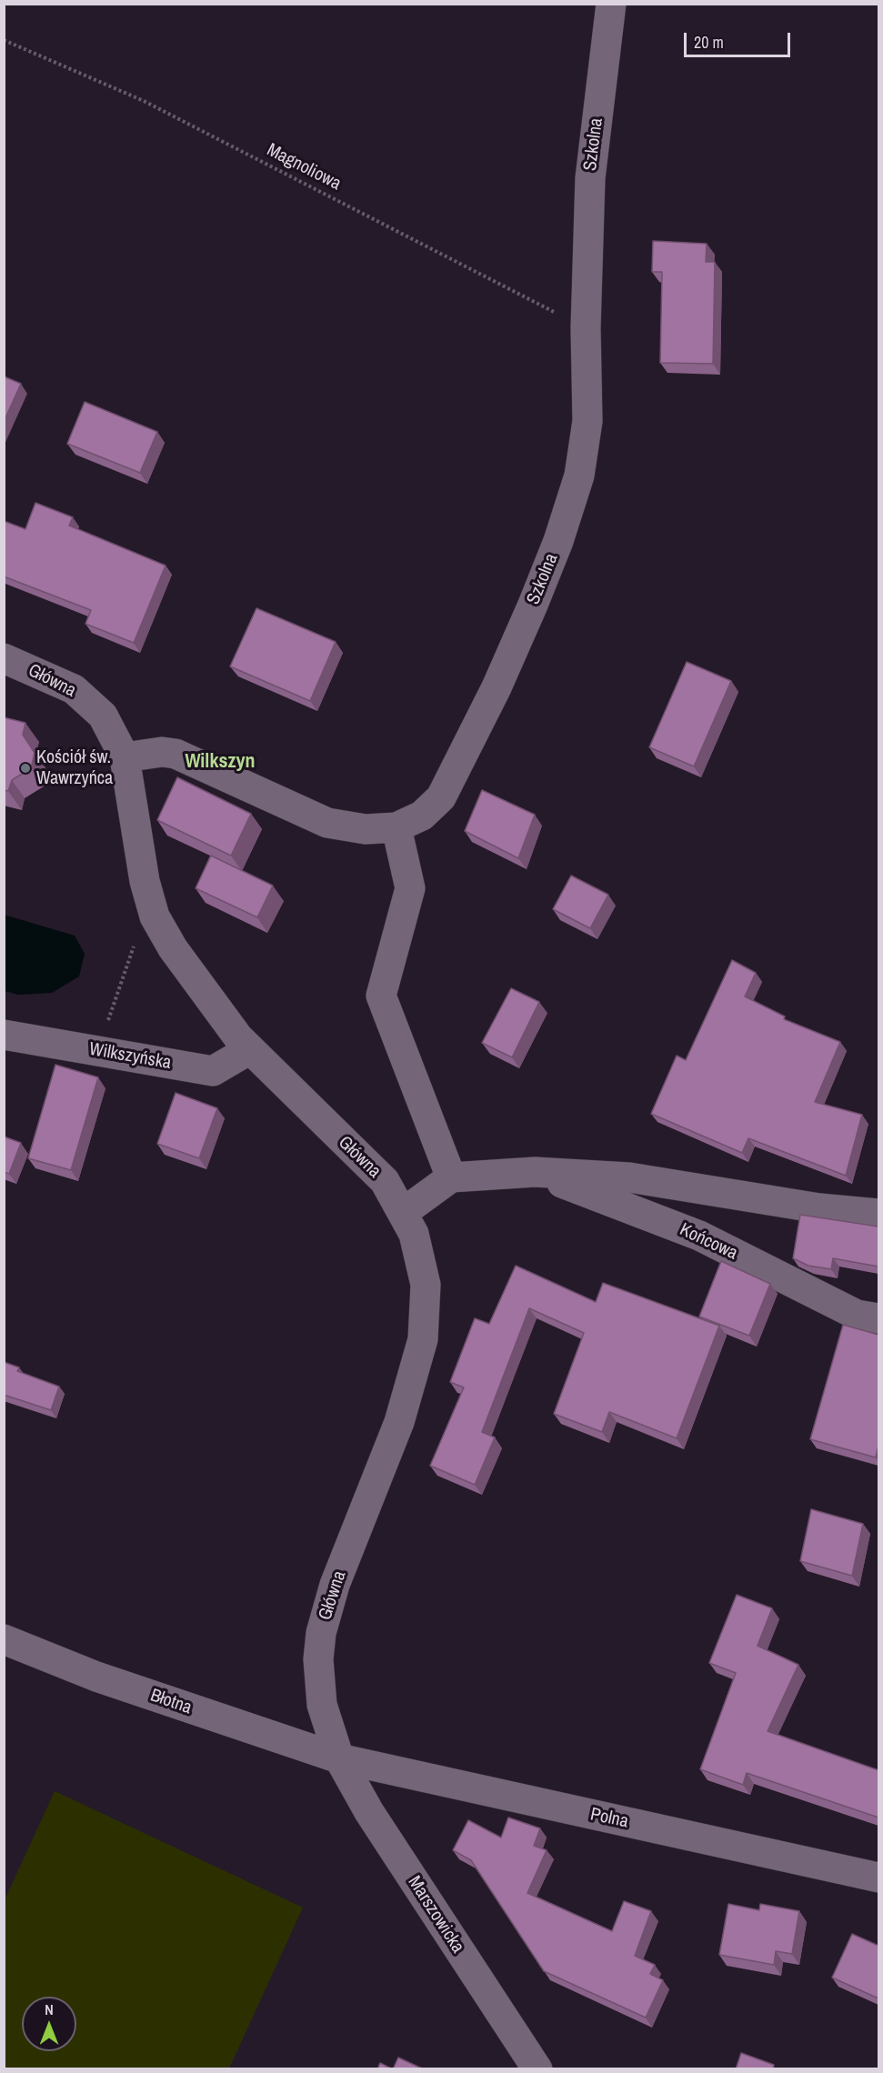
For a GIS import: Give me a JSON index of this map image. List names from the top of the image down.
{
  "streets": {
    "street": [
      "Szkolna",
      "Główna",
      "Wilkszyńska",
      "Końcowa",
      "Błotna",
      "Polna",
      "Marszowicka"
    ],
    "path": ["Magnoliowa"]
  },
  "crossings": [
    ["Szkolna", "Magnoliowa"],
    ["Szkolna", "Główna"],
    ["Główna", "Wilkszyńska"],
    ["Główna", "Błotna"],
    ["Główna", "Polna"],
    ["Główna", "Marszowicka"],
    ["Błotna", "Polna"],
    ["Błotna", "Marszowicka"],
    ["Polna", "Marszowicka"]
  ],
  "districts": ["Wilkszyn"],
  "places": ["Kościół św. Wawrzyńca"],
  "scale_bar": "20 m",
  "north": "top"
}
